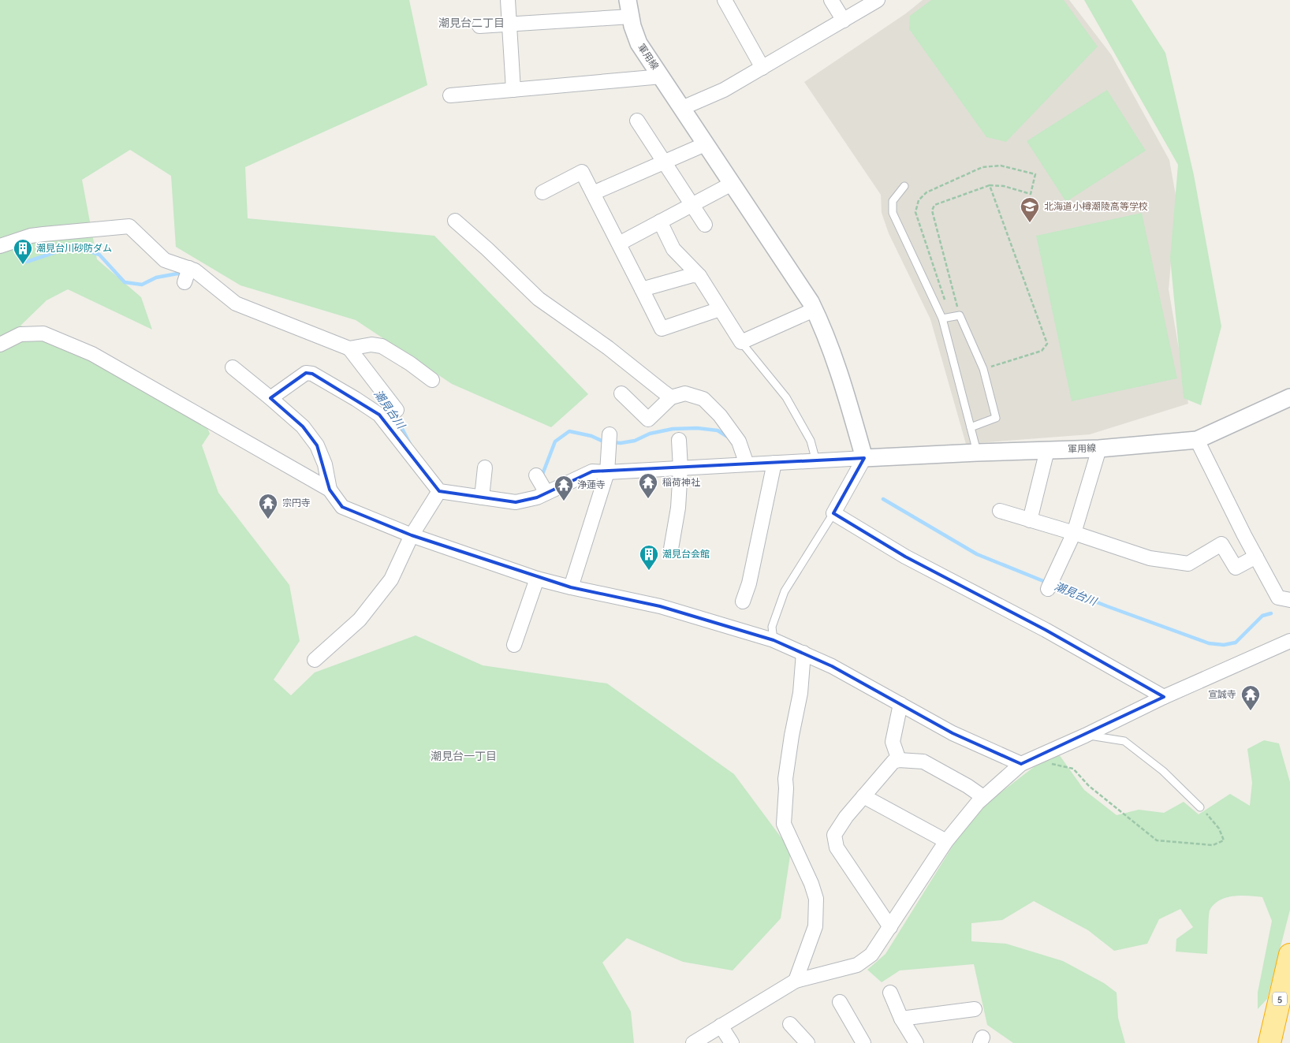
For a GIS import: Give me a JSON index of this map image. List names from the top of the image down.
{
  "streets": {
    "highway": ["5"],
    "street": ["軍用線"]
  },
  "districts": ["潮見台二丁目", "潮見台一丁目"],
  "water": ["潮見台川"],
  "places": {
    "school or university": ["北海道小樽潮陵高等学校"],
    "building": ["潮見台川砂防ダム", "潮見台会館"],
    "temple": [
      "稲荷神社",
      "浄蓮寺",
      "宗円寺",
      "宣誠寺"
    ]
  }
}
